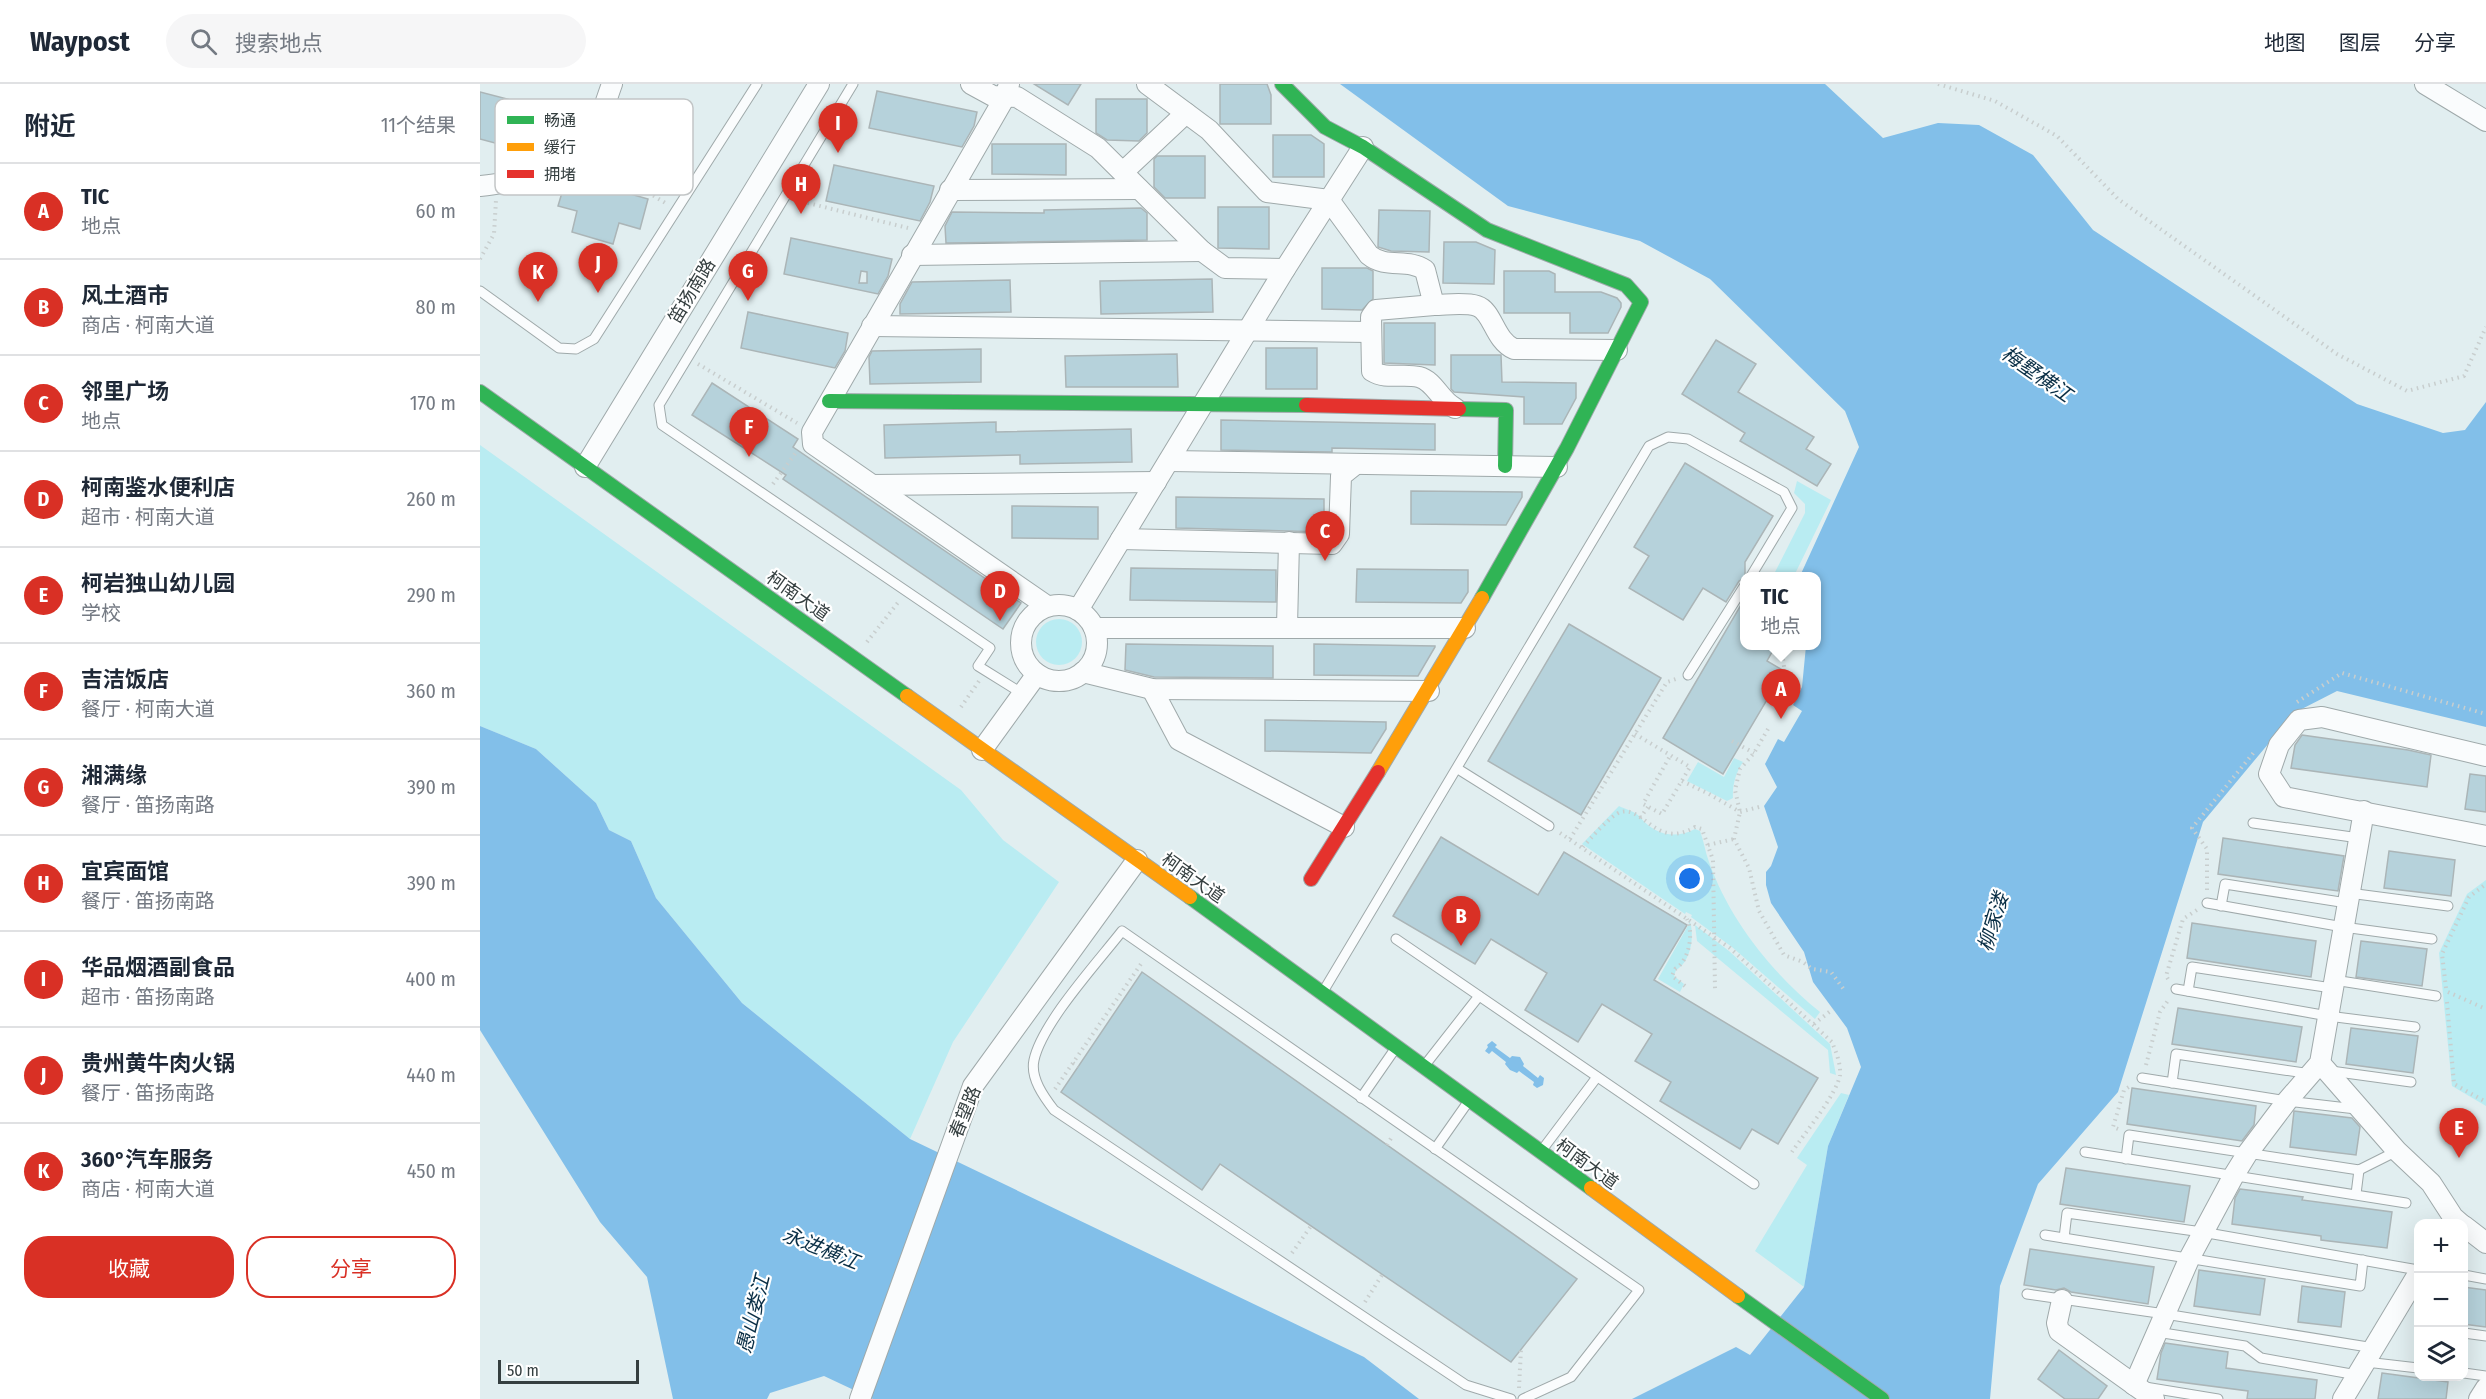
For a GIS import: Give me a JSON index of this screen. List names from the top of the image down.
{
  "streets": {
    "street": ["笛扬南路", "柯南大道", "春望路"]
  },
  "crossings": [
    ["笛扬南路", "柯南大道"],
    ["柯南大道", "春望路"]
  ],
  "water": [
    "梅墅横江",
    "柳家溇",
    "永进横江",
    "愚山娄江"
  ],
  "legend": ["畅通", "缓行", "拥堵"],
  "scale_bar": "50 m",
  "page": {
    "header": "Waypost",
    "search": "搜索地点",
    "nav": ["地图", "图层", "分享"],
    "heading": ["附近", "11个结果"],
    "pins": [
      "I",
      "H",
      "J",
      "G",
      "K",
      "F",
      "C",
      "D",
      "A",
      "B",
      "E"
    ],
    "list": [
      {
        "mark": "A",
        "name": "TIC",
        "note": "地点",
        "value": "60 m"
      },
      {
        "mark": "B",
        "name": "风土酒市",
        "note": "商店 · 柯南大道",
        "value": "80 m"
      },
      {
        "mark": "C",
        "name": "邻里广场",
        "note": "地点",
        "value": "170 m"
      },
      {
        "mark": "D",
        "name": "柯南鉴水便利店",
        "note": "超市 · 柯南大道",
        "value": "260 m"
      },
      {
        "mark": "E",
        "name": "柯岩独山幼儿园",
        "note": "学校",
        "value": "290 m"
      },
      {
        "mark": "F",
        "name": "吉洁饭店",
        "note": "餐厅 · 柯南大道",
        "value": "360 m"
      },
      {
        "mark": "G",
        "name": "湘满缘",
        "note": "餐厅 · 笛扬南路",
        "value": "390 m"
      },
      {
        "mark": "H",
        "name": "宜宾面馆",
        "note": "餐厅 · 笛扬南路",
        "value": "390 m"
      },
      {
        "mark": "I",
        "name": "华品烟酒副食品",
        "note": "超市 · 笛扬南路",
        "value": "400 m"
      },
      {
        "mark": "J",
        "name": "贵州黄牛肉火锅",
        "note": "餐厅 · 笛扬南路",
        "value": "440 m"
      },
      {
        "mark": "K",
        "name": "360°汽车服务",
        "note": "商店 · 柯南大道",
        "value": "450 m"
      }
    ],
    "popup": ["TIC", "地点"],
    "buttons": ["收藏", "分享"],
    "map_buttons": ["+", "−"],
    "scale": "50 m"
  }
}
